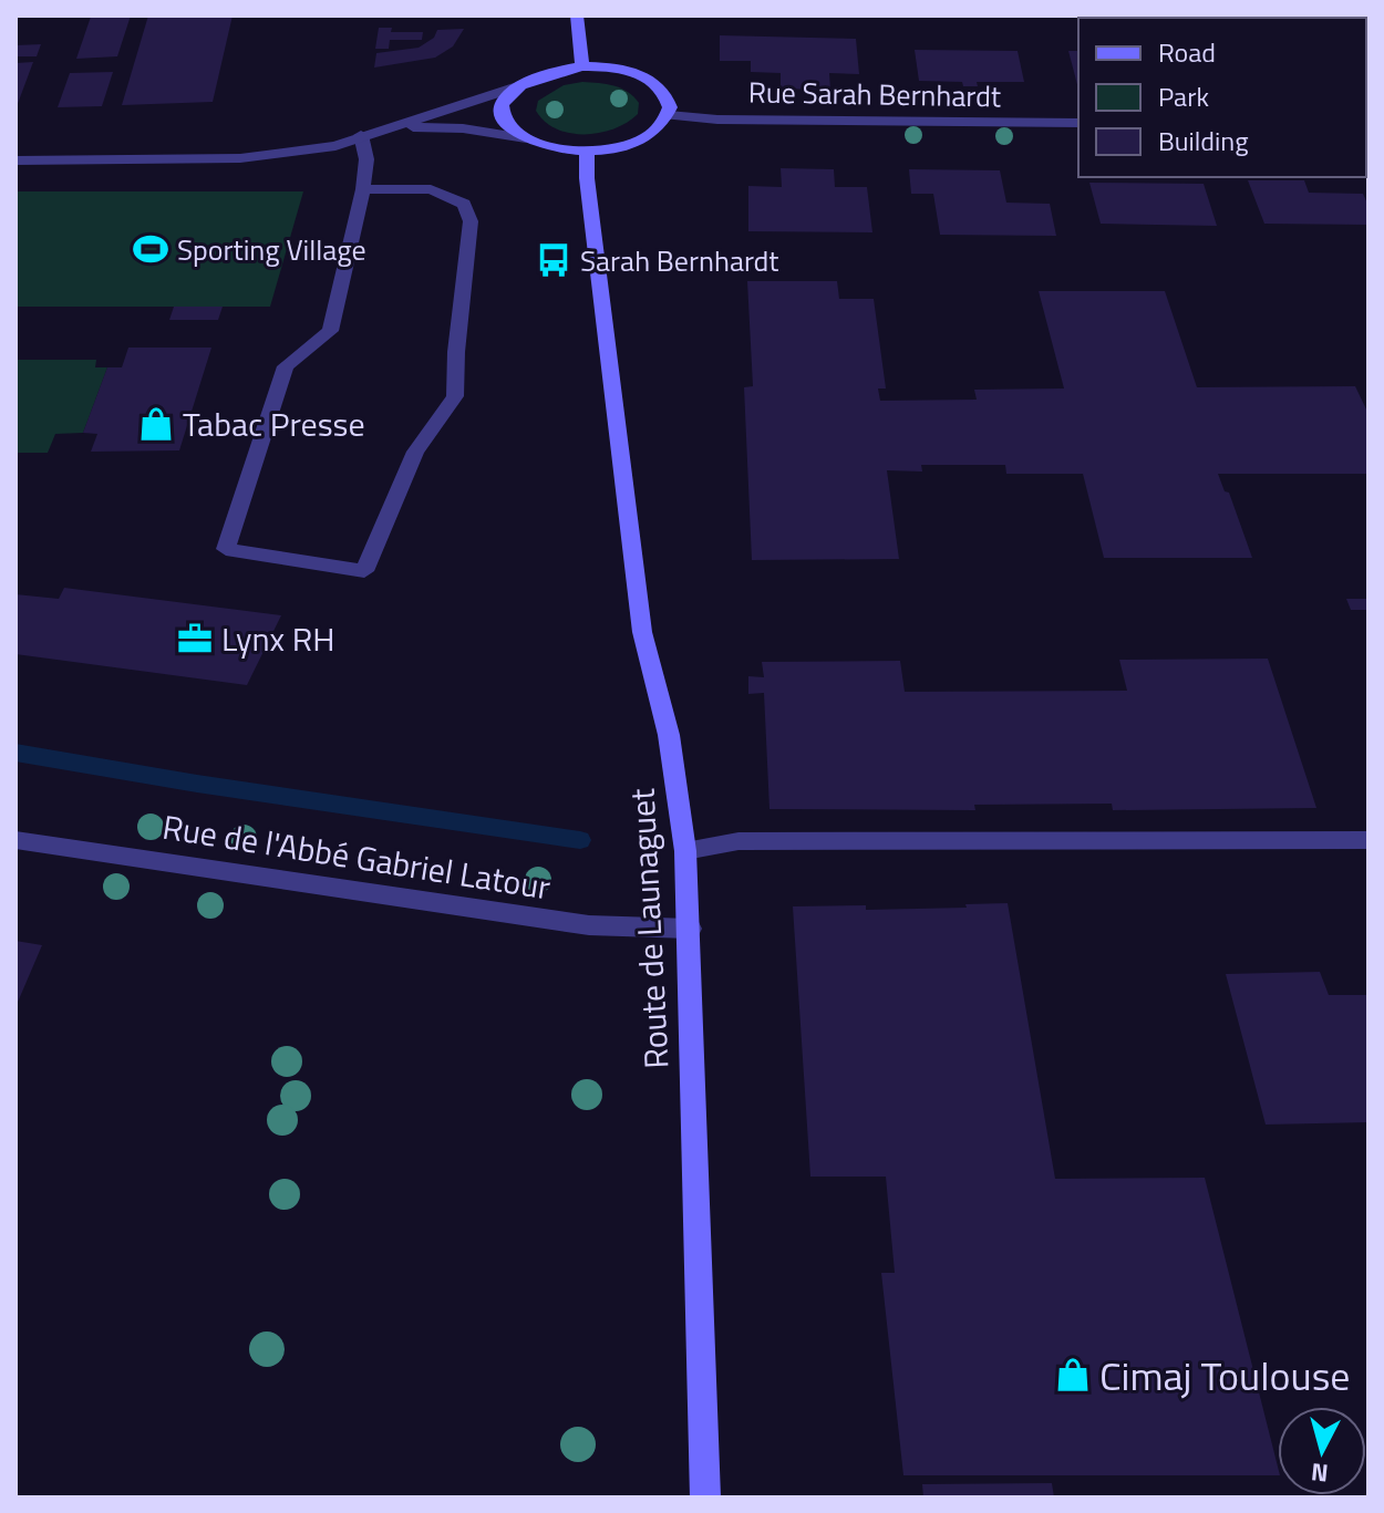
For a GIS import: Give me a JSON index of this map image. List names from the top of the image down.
{
  "streets": {
    "main road": ["Route de Launaguet"],
    "street": ["Rue Sarah Bernhardt", "Rue de l'Abbé Gabriel Latour"]
  },
  "crossings": [
    ["Rue de l'Abbé Gabriel Latour", "Route de Launaguet"]
  ],
  "places": {
    "sports": ["Sporting Village"],
    "bus stop": ["Sarah Bernhardt"],
    "shop": ["Tabac Presse", "Cimaj Toulouse"],
    "office": ["Lynx RH"]
  },
  "legend": ["Road", "Park", "Building"],
  "north": "bottom"
}
